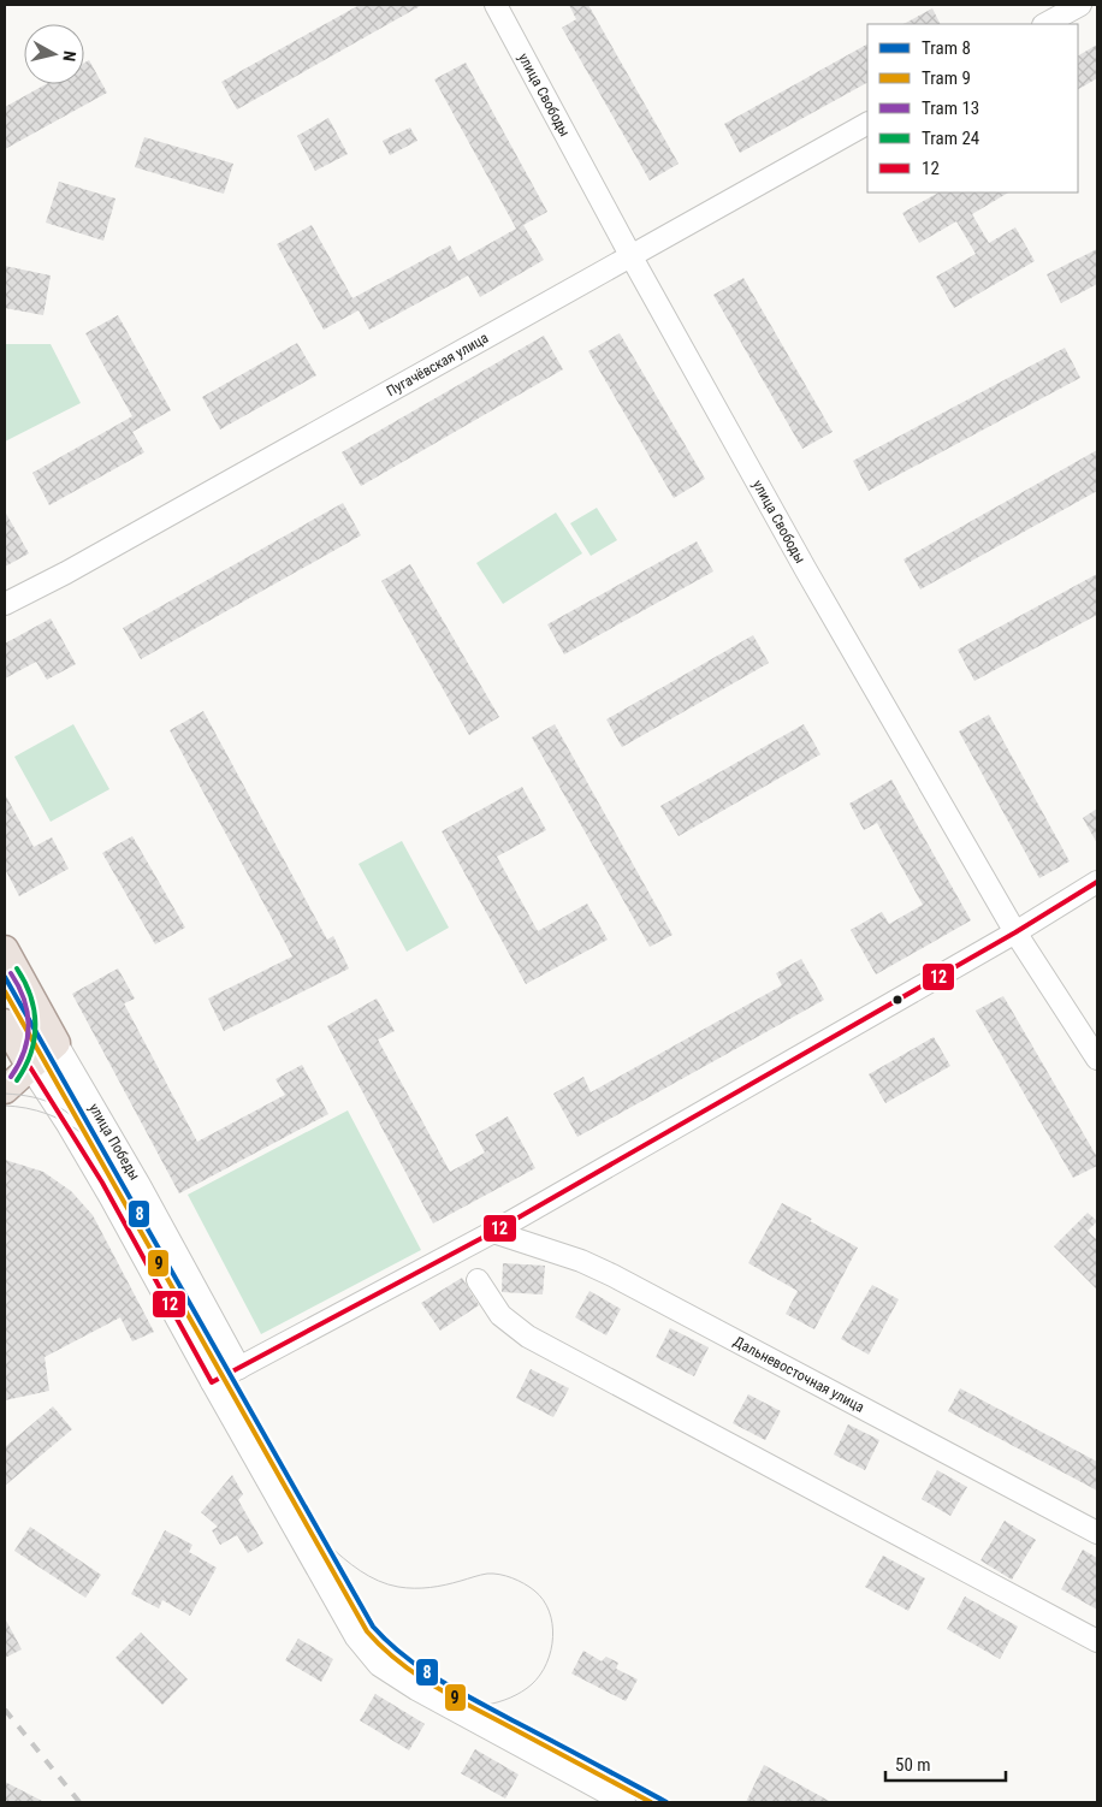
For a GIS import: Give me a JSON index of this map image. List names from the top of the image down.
{
  "streets": {
    "main road": ["улица Победы"],
    "street": ["улица Свободы", "Пугачёвская улица", "Дальневосточная улица"]
  },
  "crossings": [
    ["улица Свободы", "Пугачёвская улица"]
  ],
  "lines": [
    "transit line 12",
    "tram line 24",
    "tram line 13",
    "tram line 8",
    "tram line 9"
  ],
  "legend": [
    "Tram 8",
    "Tram 9",
    "Tram 13",
    "Tram 24",
    "12"
  ],
  "scale_bar": "50 m",
  "north": "right"
}
